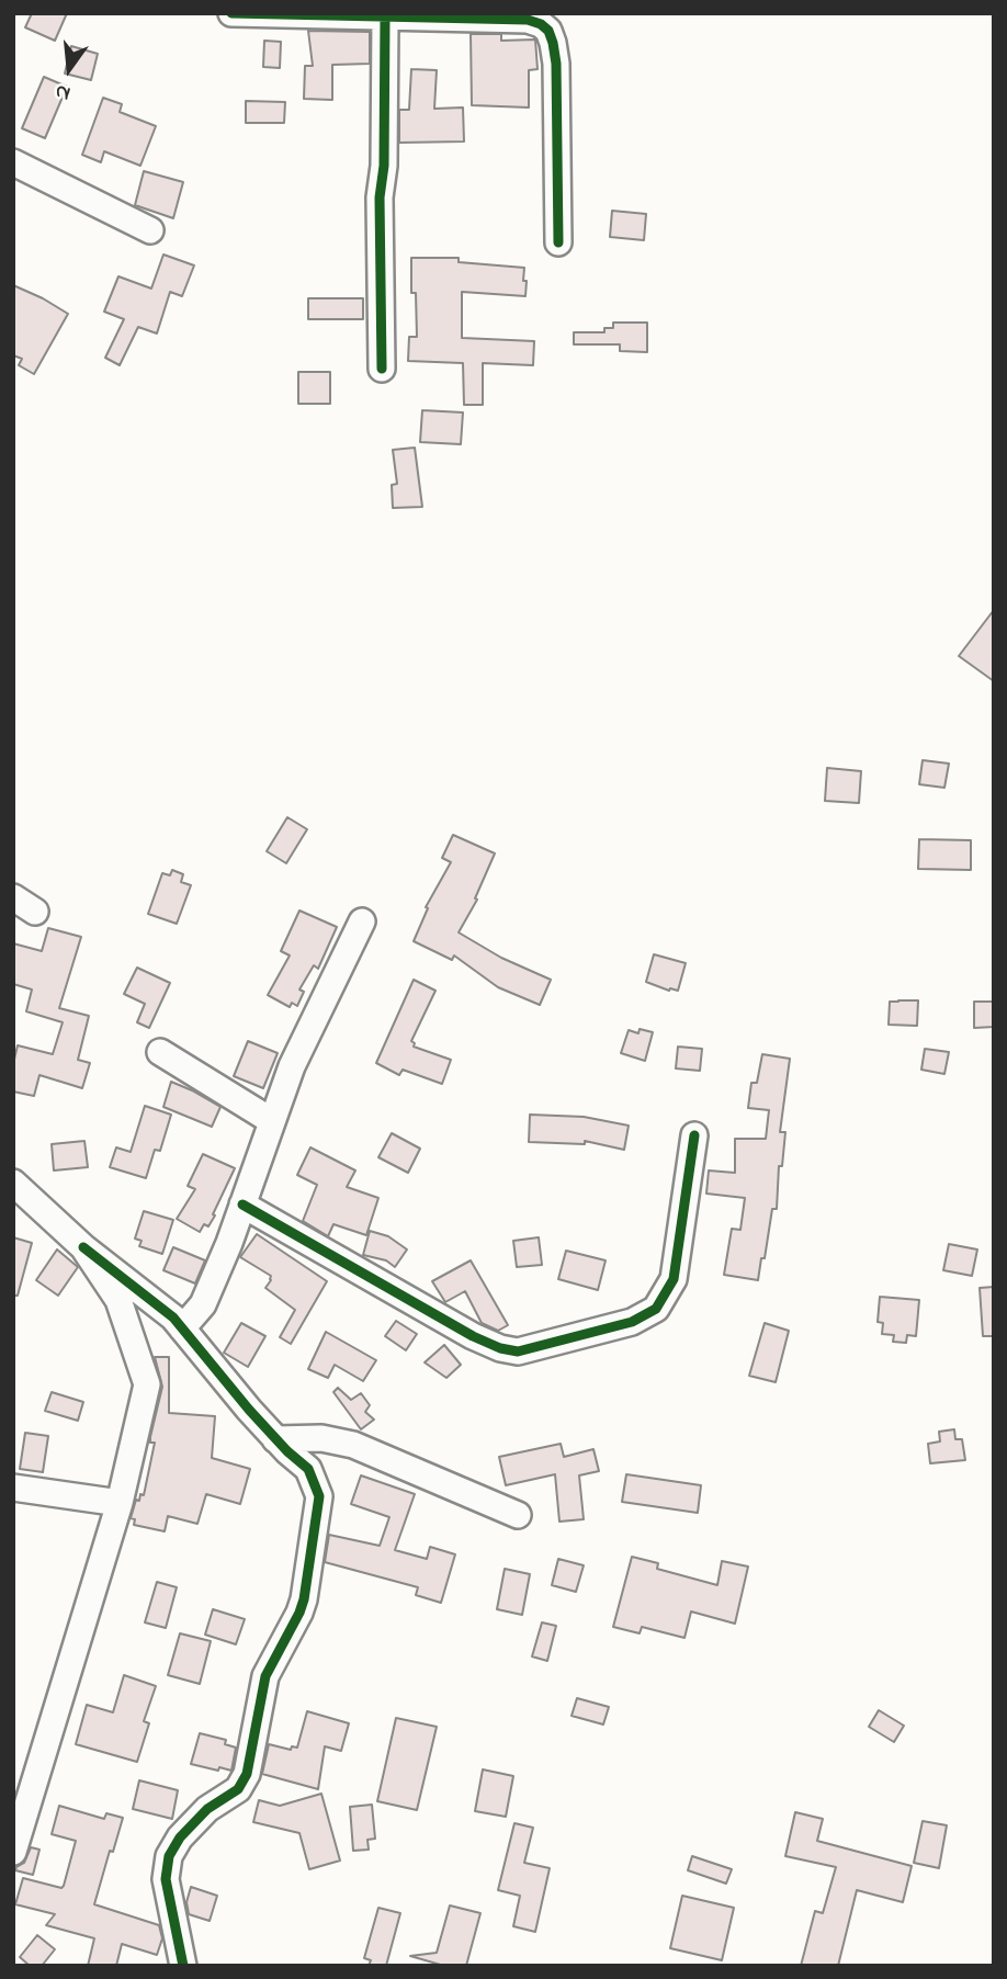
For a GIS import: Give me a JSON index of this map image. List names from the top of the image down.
{
  "north": "bottom"
}
